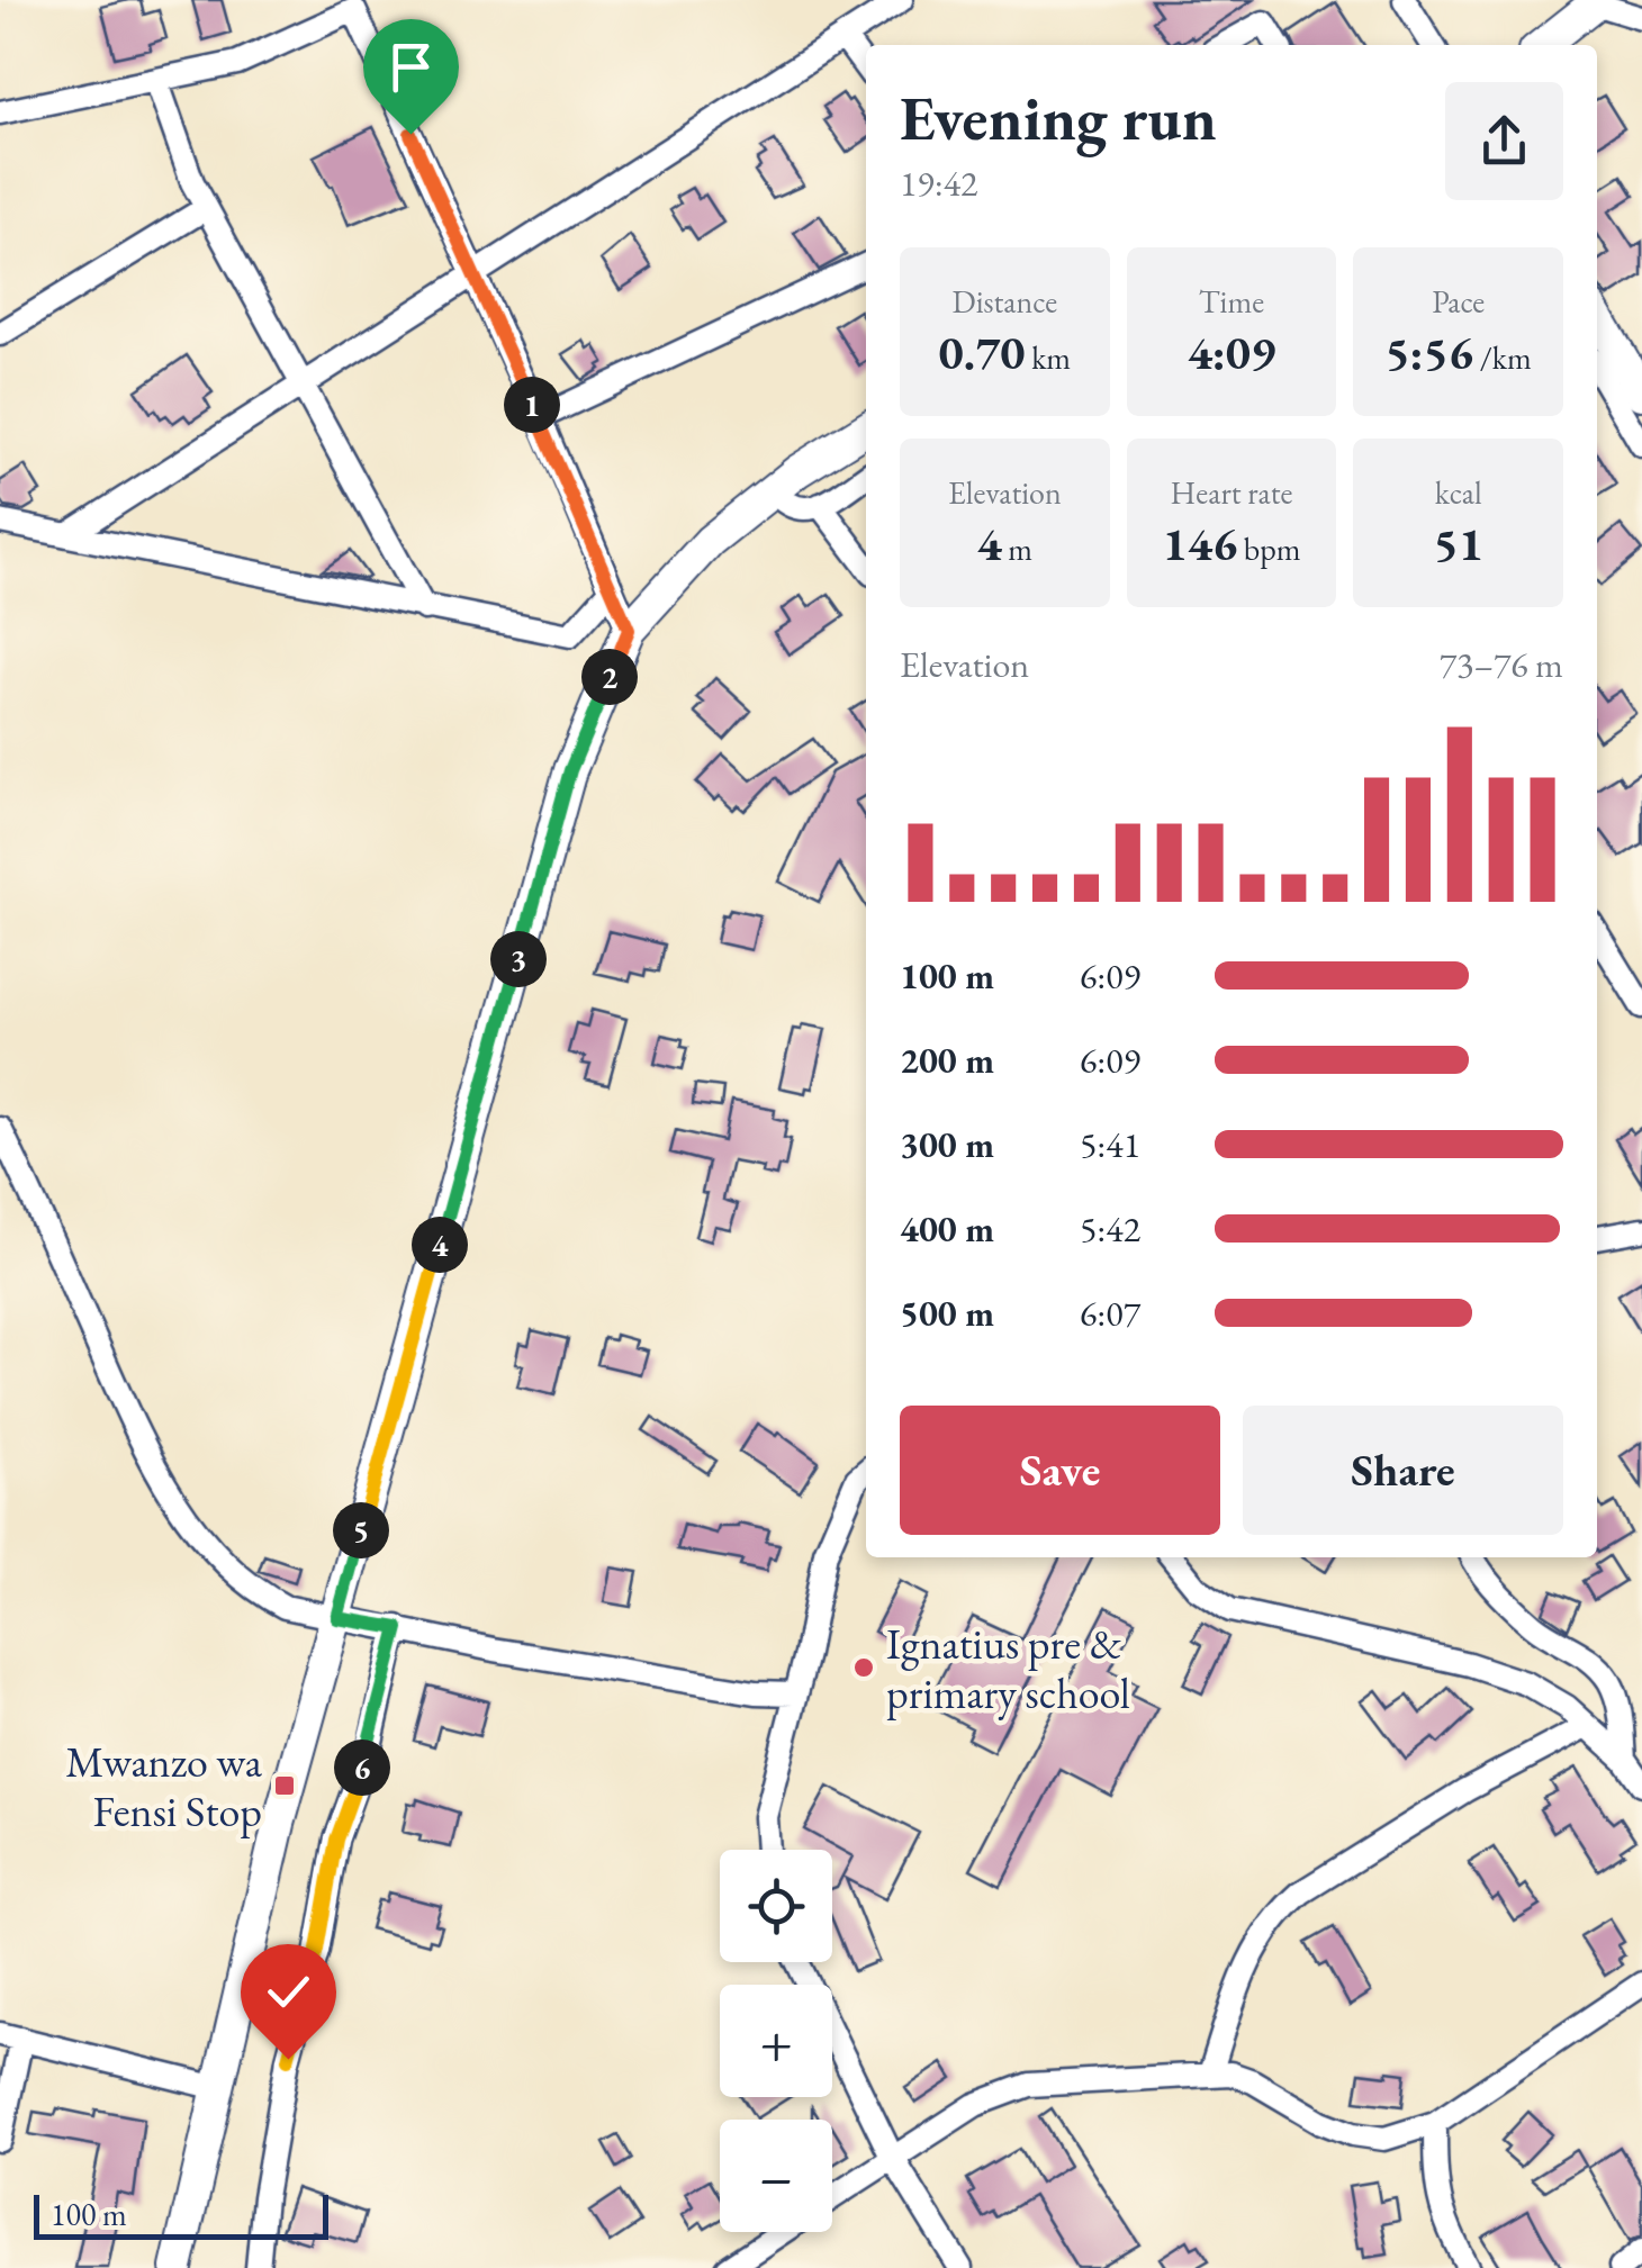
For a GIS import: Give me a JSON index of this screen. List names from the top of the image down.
{
  "places": {
    "other": ["Ignatius pre & primary school"],
    "transit": ["Mwanzo wa Fensi Stop"]
  },
  "scale_bar": "100 m",
  "page": {
    "heading": ["Evening run", "19:42"],
    "stats": [
      ["Distance", "0.70 km"],
      ["Time", "4:09"],
      ["Pace", "5:56 /km"],
      ["Elevation", "4 m"],
      ["Heart rate", "146 bpm"],
      ["kcal", "51"]
    ],
    "pins": [
      "1",
      "2",
      "3",
      "4",
      "5",
      "6"
    ],
    "chart": ["Elevation", "73–76 m"],
    "list": [
      {
        "name": "100 m",
        "note": "6:09"
      },
      {
        "name": "200 m",
        "note": "6:09"
      },
      {
        "name": "300 m",
        "note": "5:41"
      },
      {
        "name": "400 m",
        "note": "5:42"
      },
      {
        "name": "500 m",
        "note": "6:07"
      }
    ],
    "buttons": ["Save", "Share"],
    "map_buttons": ["+", "−"],
    "scale": "100 m"
  }
}
